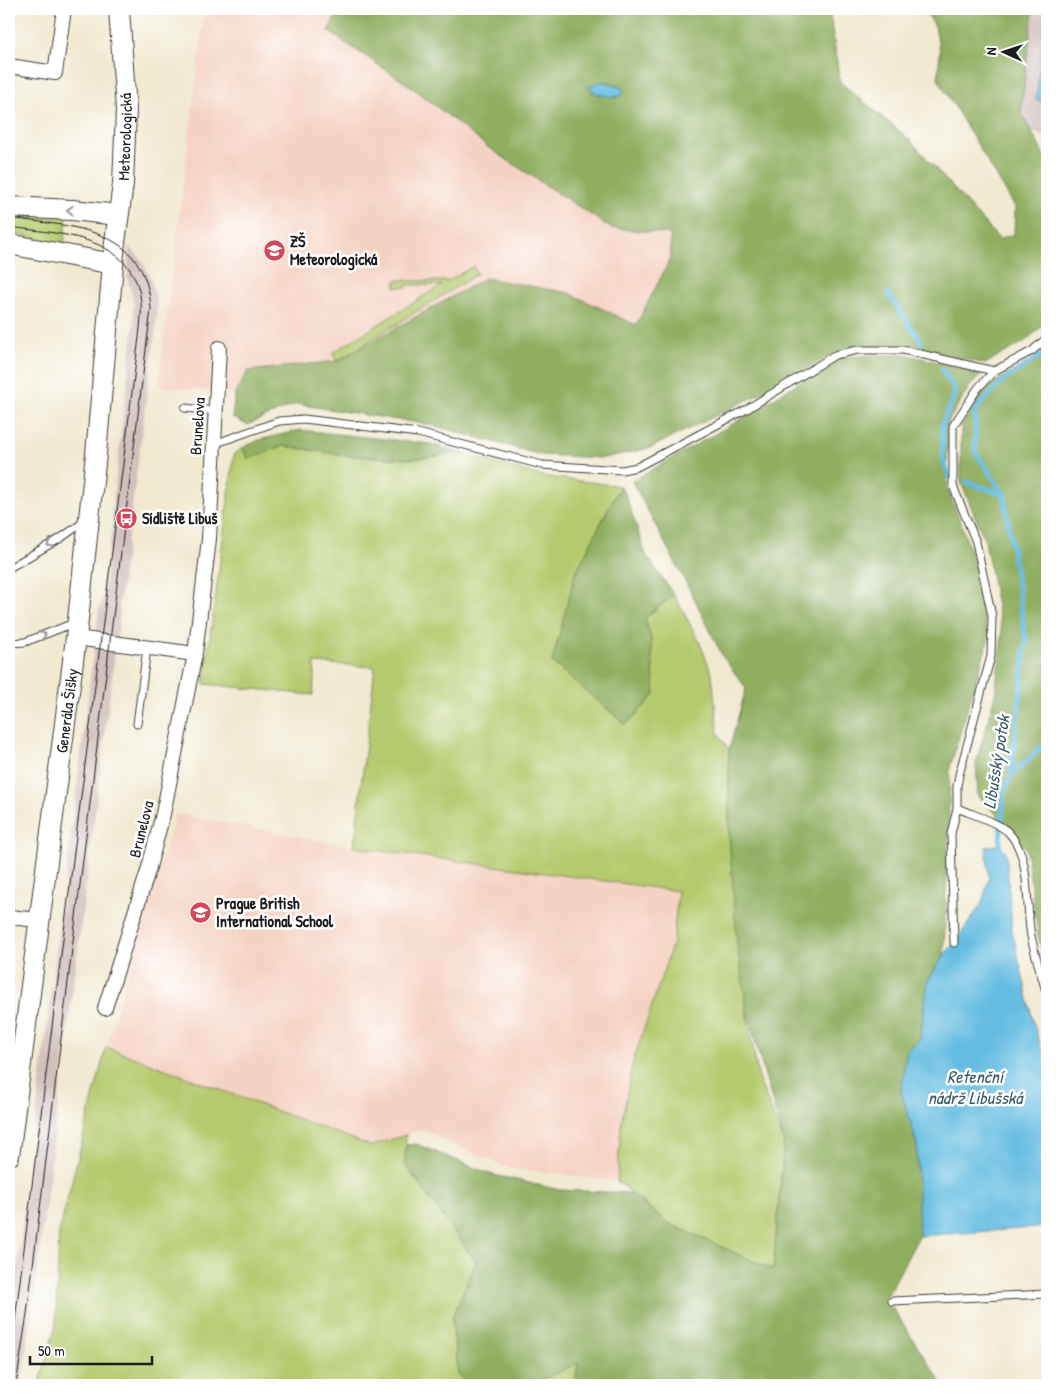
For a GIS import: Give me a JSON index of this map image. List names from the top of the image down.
{
  "streets": {
    "main road": ["Meteorologická", "Generála Šišky"],
    "street": ["Brunelova"]
  },
  "crossings": [
    ["Meteorologická", "Generála Šišky"]
  ],
  "water": ["Libušský potok", "Retenční nádrž Libušská"],
  "places": {
    "school or university": ["ZŠ Meteorologická", "Prague British International School"],
    "bus stop": ["Sídliště Libuš"]
  },
  "scale_bar": "50 m",
  "north": "left"
}
